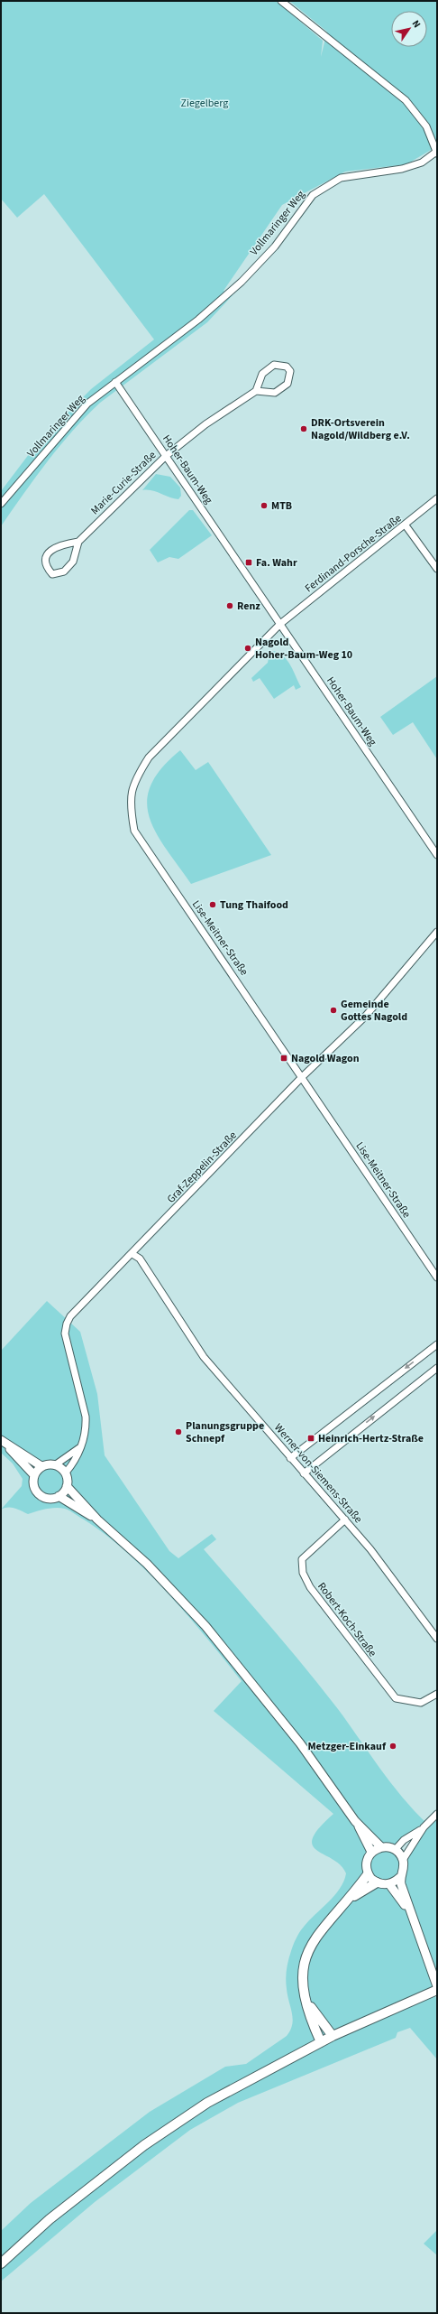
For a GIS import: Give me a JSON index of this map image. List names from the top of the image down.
{
  "streets": {
    "street": [
      "Vollmaringer Weg",
      "Hoher-Baum-Weg",
      "Marie-Curie-Straße",
      "Ferdinand-Porsche-Straße",
      "Lise-Meitner-Straße",
      "Graf-Zeppelin-Straße",
      "Werner-von-Siemens-Straße",
      "Robert-Koch-Straße"
    ]
  },
  "crossings": [
    ["Vollmaringer Weg", "Hoher-Baum-Weg"],
    ["Hoher-Baum-Weg", "Marie-Curie-Straße"],
    ["Hoher-Baum-Weg", "Ferdinand-Porsche-Straße"],
    ["Hoher-Baum-Weg", "Lise-Meitner-Straße"],
    ["Ferdinand-Porsche-Straße", "Lise-Meitner-Straße"],
    ["Lise-Meitner-Straße", "Graf-Zeppelin-Straße"],
    ["Graf-Zeppelin-Straße", "Werner-von-Siemens-Straße"],
    ["Werner-von-Siemens-Straße", "Robert-Koch-Straße"]
  ],
  "parks": ["Ziegelberg"],
  "places": {
    "other": [
      "DRK-Ortsverein Nagold/Wildberg e.V.",
      "MTB",
      "Renz",
      "Nagold Hoher-Baum-Weg 10",
      "Tung Thaifood",
      "Gemeinde Gottes Nagold",
      "Planungsgruppe Schnepf",
      "Metzger-Einkauf"
    ],
    "transit": ["Fa. Wahr", "Nagold Wagon", "Heinrich-Hertz-Straße"]
  },
  "north": "top right"
}
